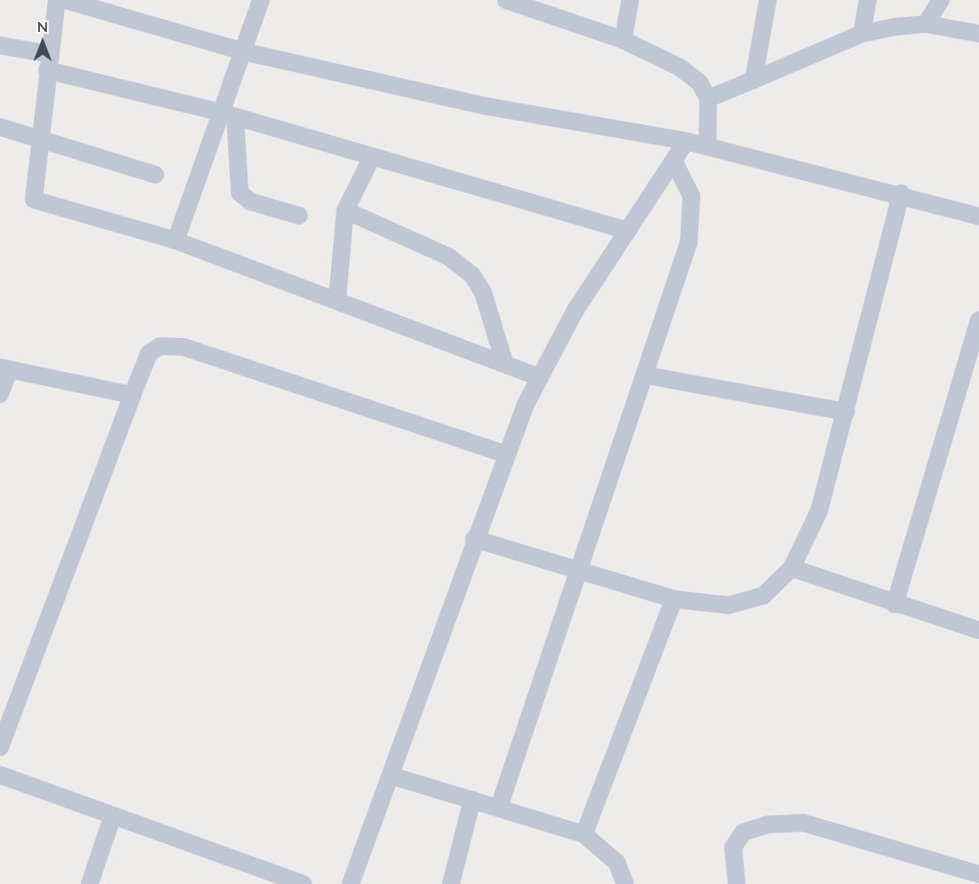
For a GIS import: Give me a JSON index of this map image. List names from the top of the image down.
{
  "north": "top"
}
